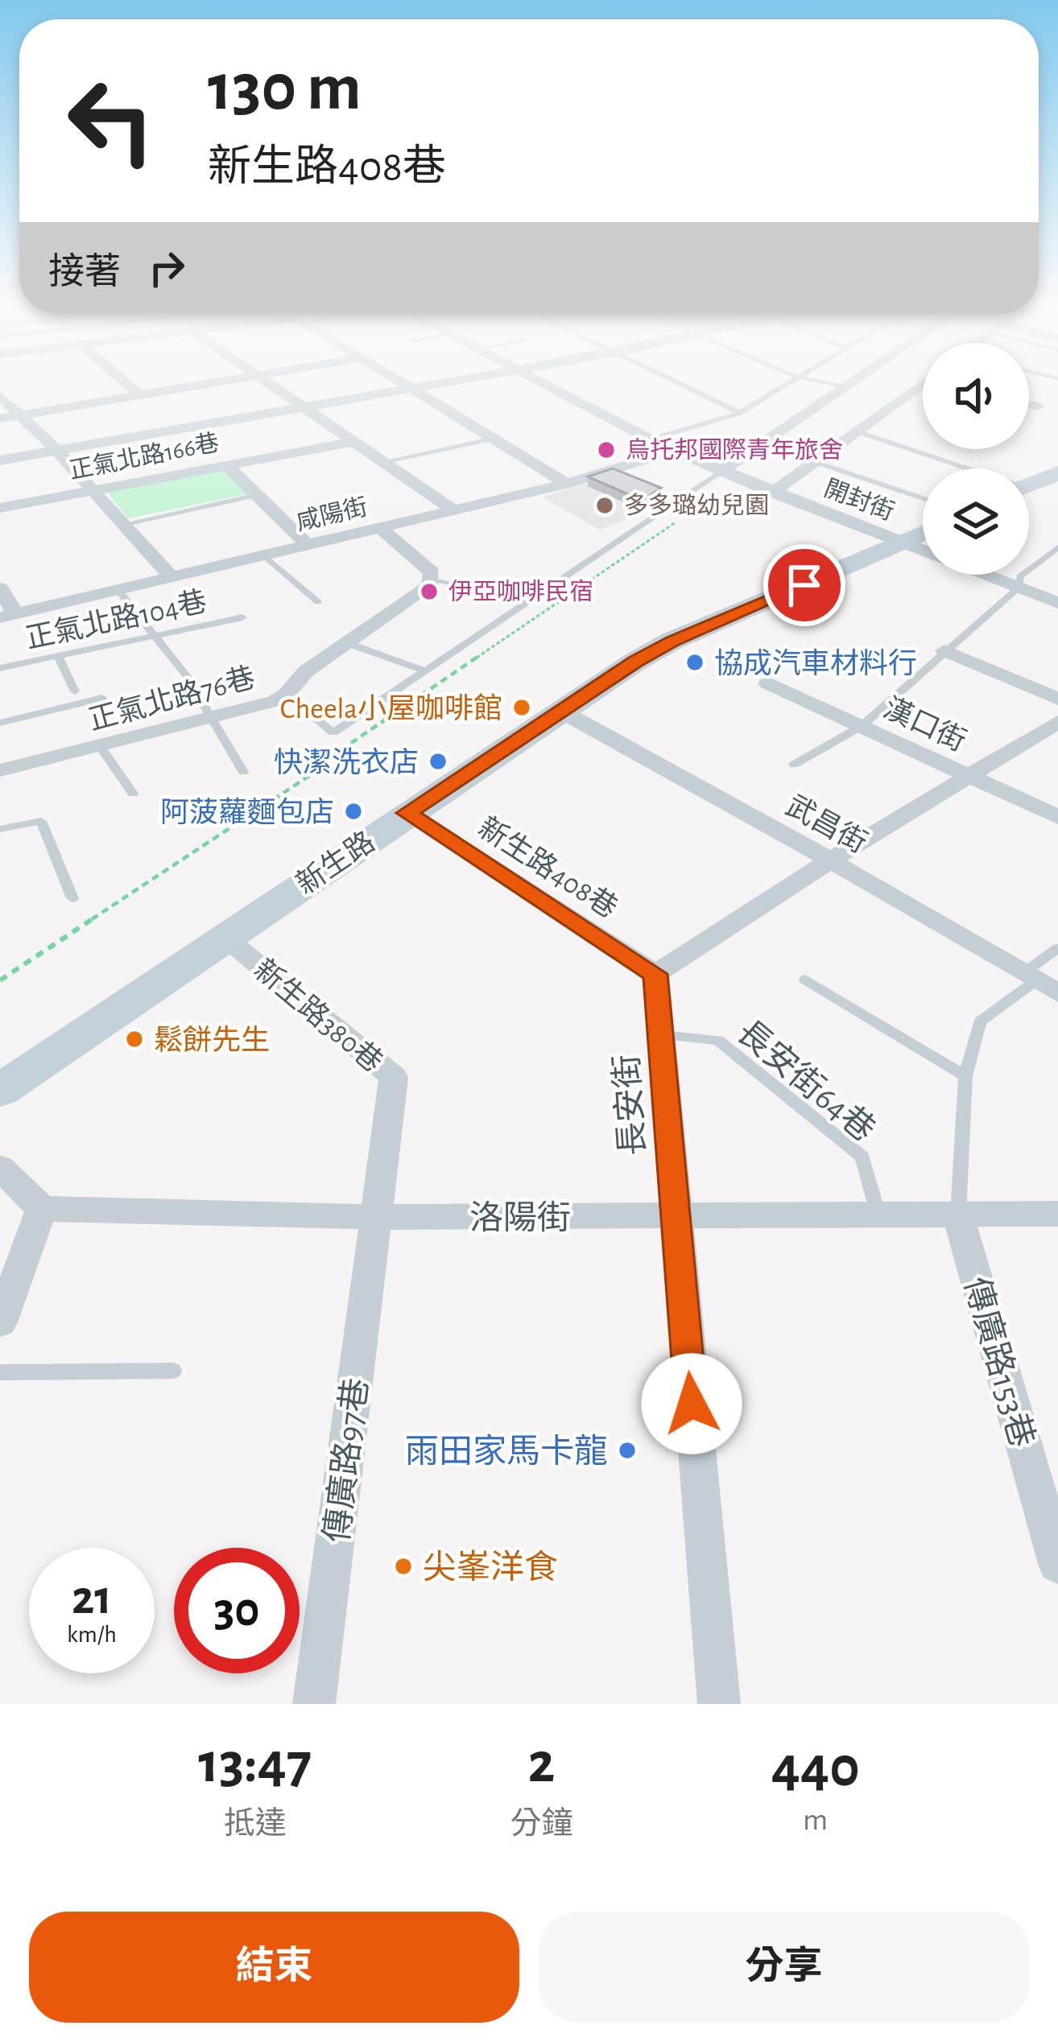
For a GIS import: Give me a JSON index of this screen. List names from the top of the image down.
{
  "streets": {
    "street": [
      "正氣北路166巷",
      "開封街",
      "咸陽街",
      "正氣北路76巷",
      "漢口街",
      "武昌街",
      "新生路",
      "新生路408巷",
      "新生路380巷",
      "長安街",
      "洛陽街",
      "傳廣路153巷",
      "傳廣路97巷"
    ],
    "lane": ["正氣北路104巷", "長安街64巷"]
  },
  "crossings": [
    ["開封街", "咸陽街"],
    ["開封街", "新生路"],
    ["武昌街", "新生路"],
    ["新生路", "新生路408巷"],
    ["新生路", "新生路380巷"],
    ["新生路408巷", "長安街"],
    ["新生路380巷", "洛陽街"],
    ["新生路380巷", "傳廣路97巷"],
    ["長安街64巷", "長安街"],
    ["長安街64巷", "洛陽街"],
    ["長安街", "洛陽街"],
    ["洛陽街", "傳廣路153巷"],
    ["洛陽街", "傳廣路97巷"]
  ],
  "places": [
    "烏托邦國際青年旅舍",
    "多多璐幼兒園",
    "伊亞咖啡民宿",
    "協成汽車材料行",
    "Cheela小屋咖啡館",
    "快潔洗衣店",
    "阿菠蘿麵包店",
    "鬆餅先生",
    "雨田家馬卡龍",
    "尖峯洋食"
  ],
  "page": {
    "turn": ["130 m", "新生路408巷"],
    "then": "接著",
    "speed": "21 km/h",
    "limit": "30",
    "eta": [
      "13:47",
      "抵達",
      "2",
      "分鐘",
      "440",
      "m"
    ],
    "buttons": ["結束", "分享"]
  }
}
